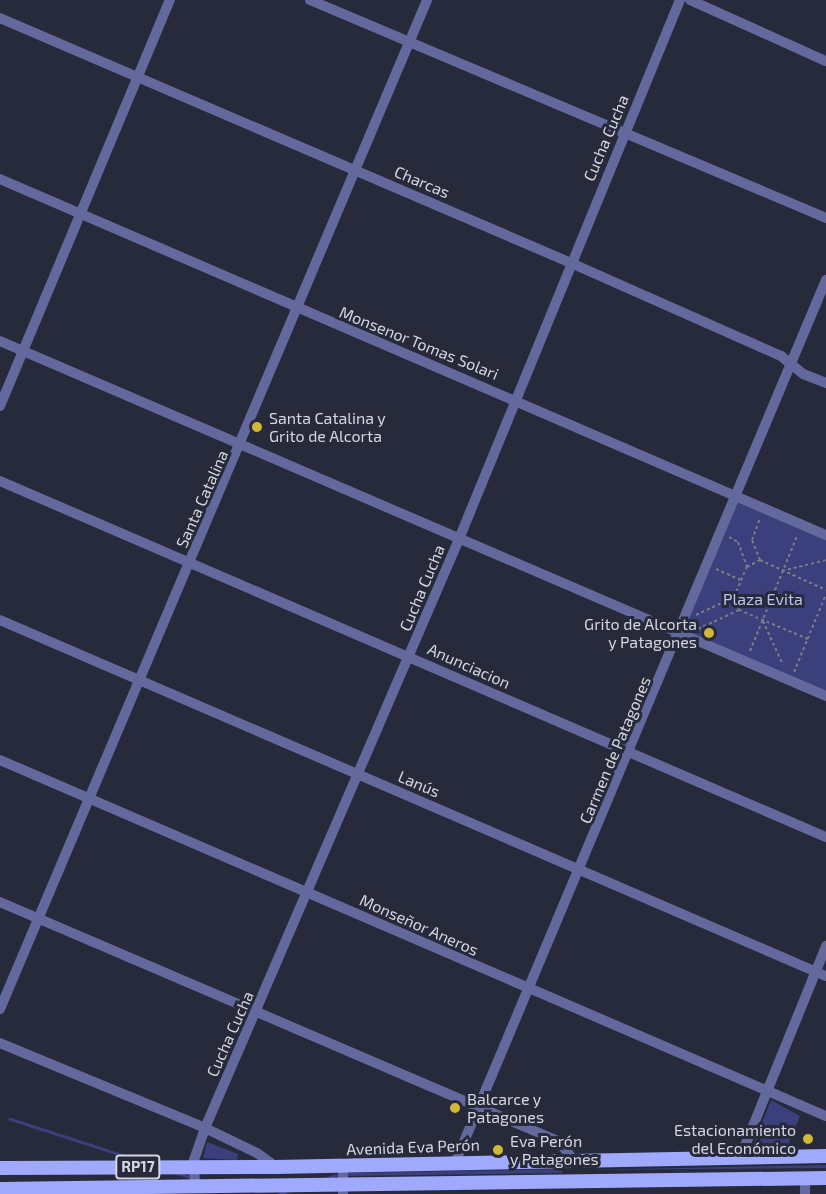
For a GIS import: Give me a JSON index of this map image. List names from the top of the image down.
{
  "streets": {
    "main road": ["Avenida Eva Perón", "RP17"],
    "street": [
      "Cucha Cucha",
      "Charcas",
      "Monsenor Tomas Solari",
      "Santa Catalina",
      "Anunciacion",
      "Carmen de Patagones",
      "Lanús",
      "Monseñor Aneros"
    ]
  },
  "crossings": [
    ["Cucha Cucha", "Charcas"],
    ["Cucha Cucha", "Monsenor Tomas Solari"],
    ["Cucha Cucha", "Anunciacion"],
    ["Cucha Cucha", "Lanús"],
    ["Cucha Cucha", "Monseñor Aneros"],
    ["Cucha Cucha", "Avenida Eva Perón"],
    ["Cucha Cucha", "RP17"],
    ["Charcas", "Santa Catalina"],
    ["Charcas", "Carmen de Patagones"],
    ["Monsenor Tomas Solari", "Santa Catalina"],
    ["Monsenor Tomas Solari", "Carmen de Patagones"],
    ["Santa Catalina", "Anunciacion"],
    ["Santa Catalina", "Lanús"],
    ["Santa Catalina", "Monseñor Aneros"],
    ["Anunciacion", "Carmen de Patagones"],
    ["Carmen de Patagones", "Lanús"],
    ["Carmen de Patagones", "Monseñor Aneros"],
    ["Carmen de Patagones", "Avenida Eva Perón"]
  ],
  "parks": ["Plaza Evita"],
  "places": [
    "Santa Catalina y Grito de Alcorta",
    "Grito de Alcorta y Patagones",
    "Balcarce y Patagones",
    "Estacionamiento del Económico",
    "Eva Perón y Patagones"
  ]
}
